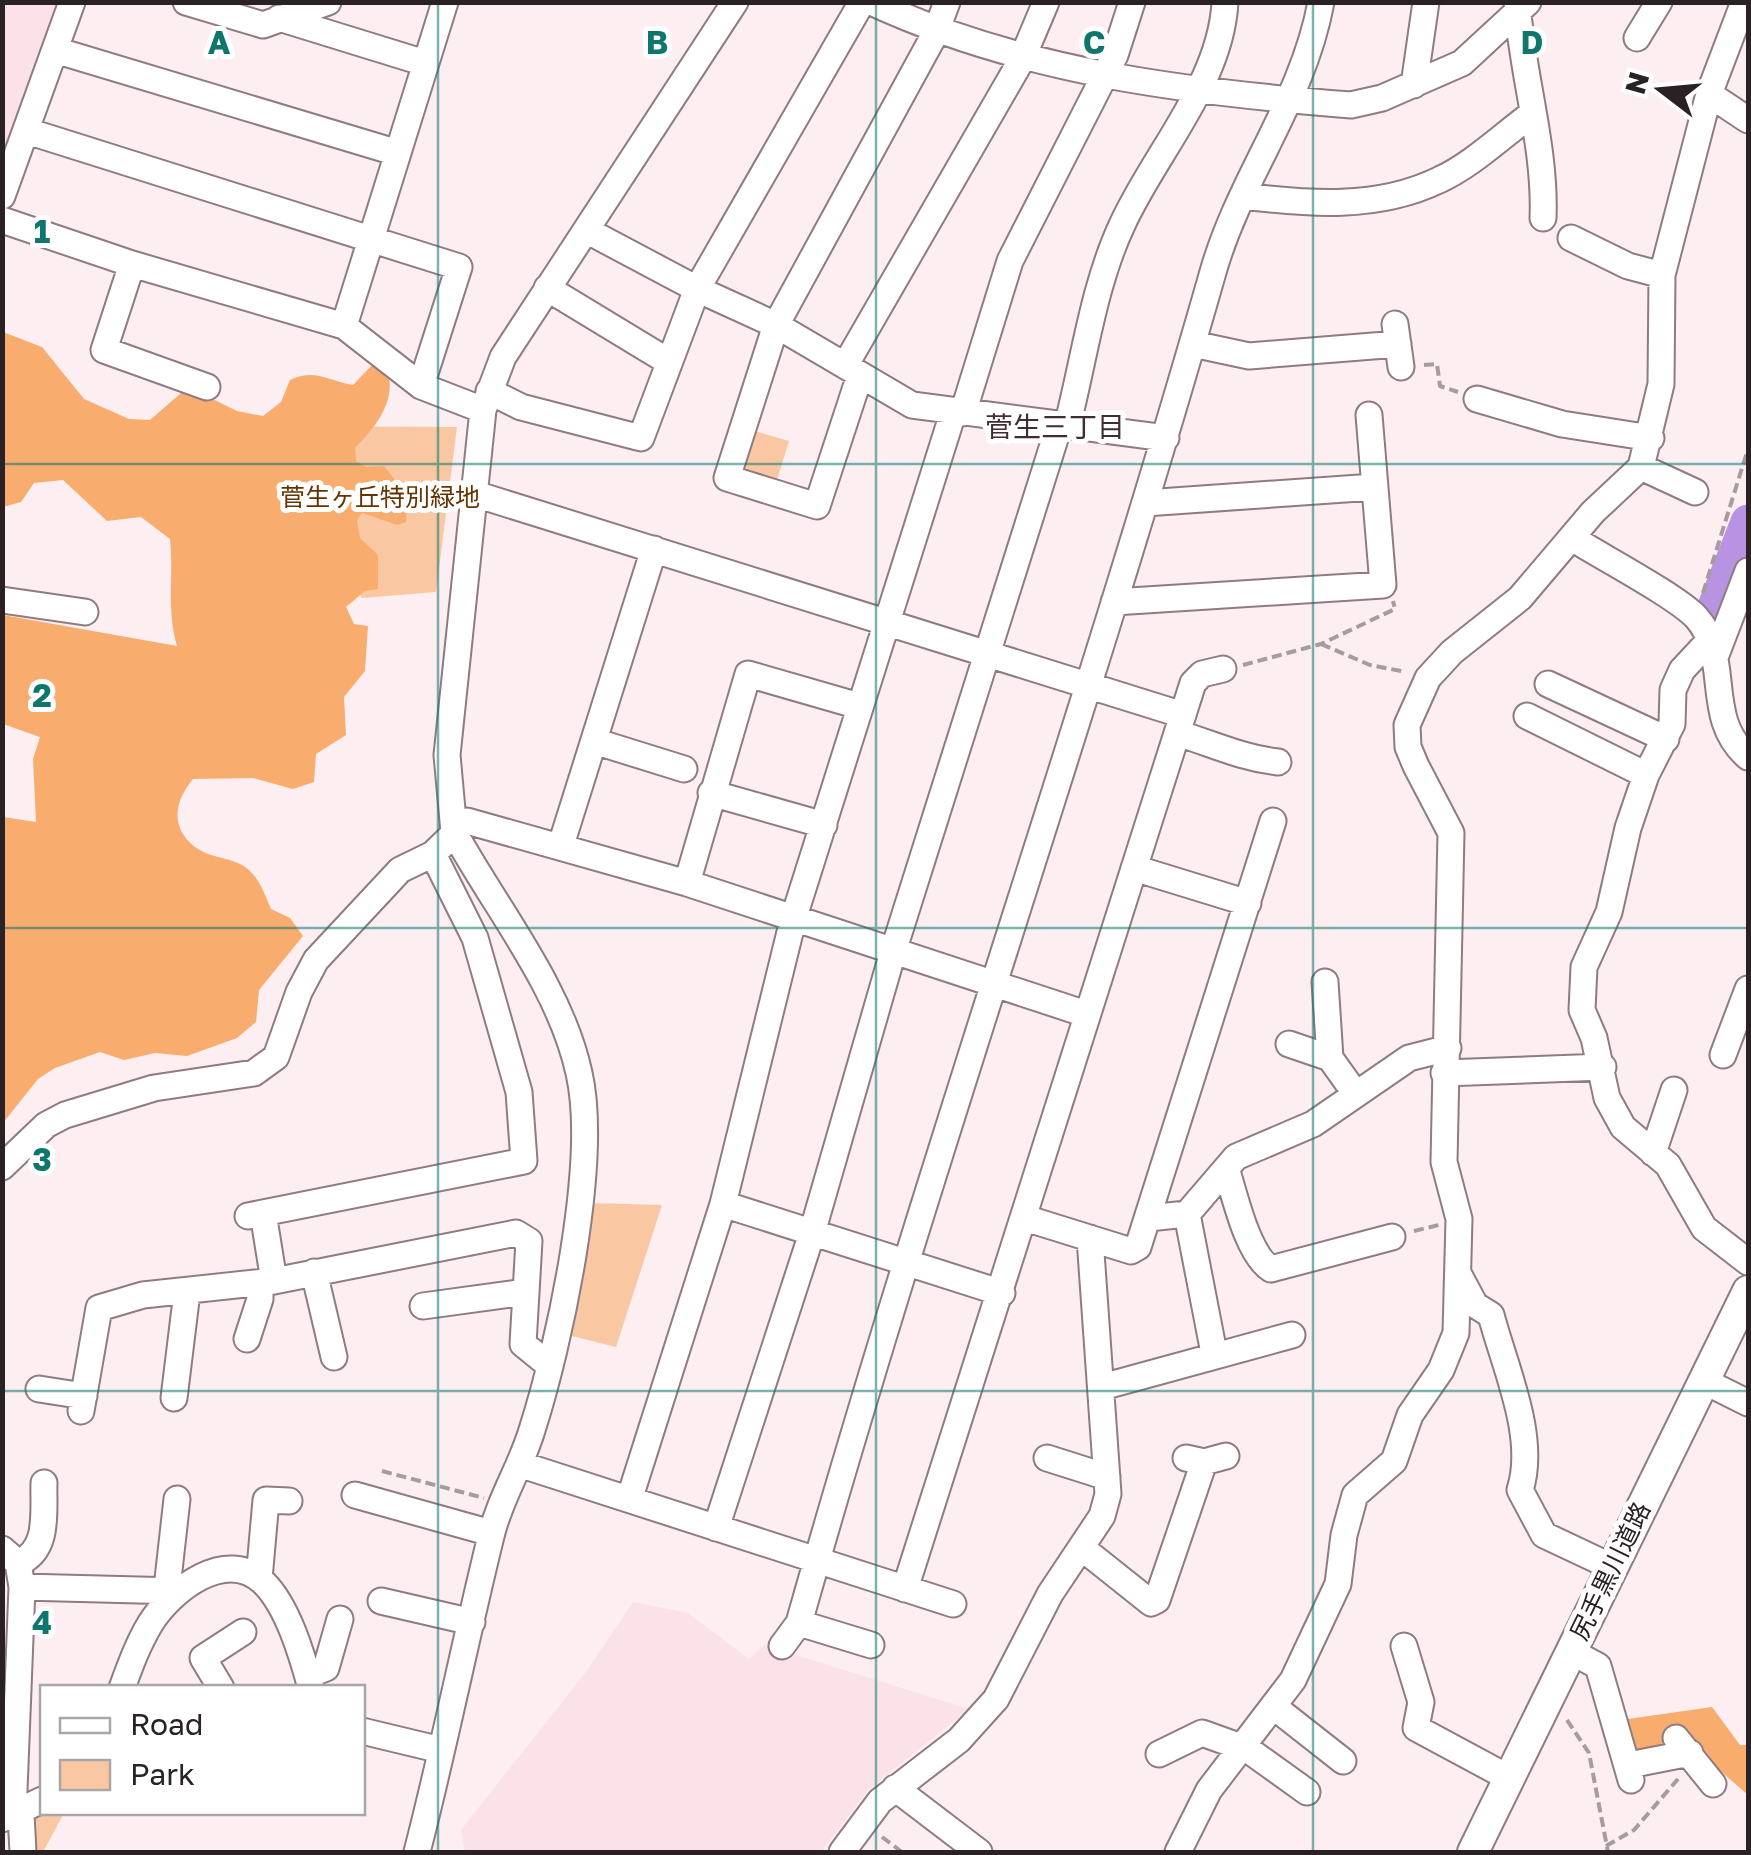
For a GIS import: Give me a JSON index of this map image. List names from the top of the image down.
{
  "streets": {
    "main road": ["尻手黒川道路"]
  },
  "districts": ["菅生三丁目"],
  "parks": ["菅生ヶ丘特別緑地"],
  "legend": ["Road", "Park"],
  "north": "left",
  "grid": {
    "columns": [
      "A",
      "B",
      "C",
      "D"
    ],
    "rows": [
      "1",
      "2",
      "3",
      "4"
    ]
  }
}
